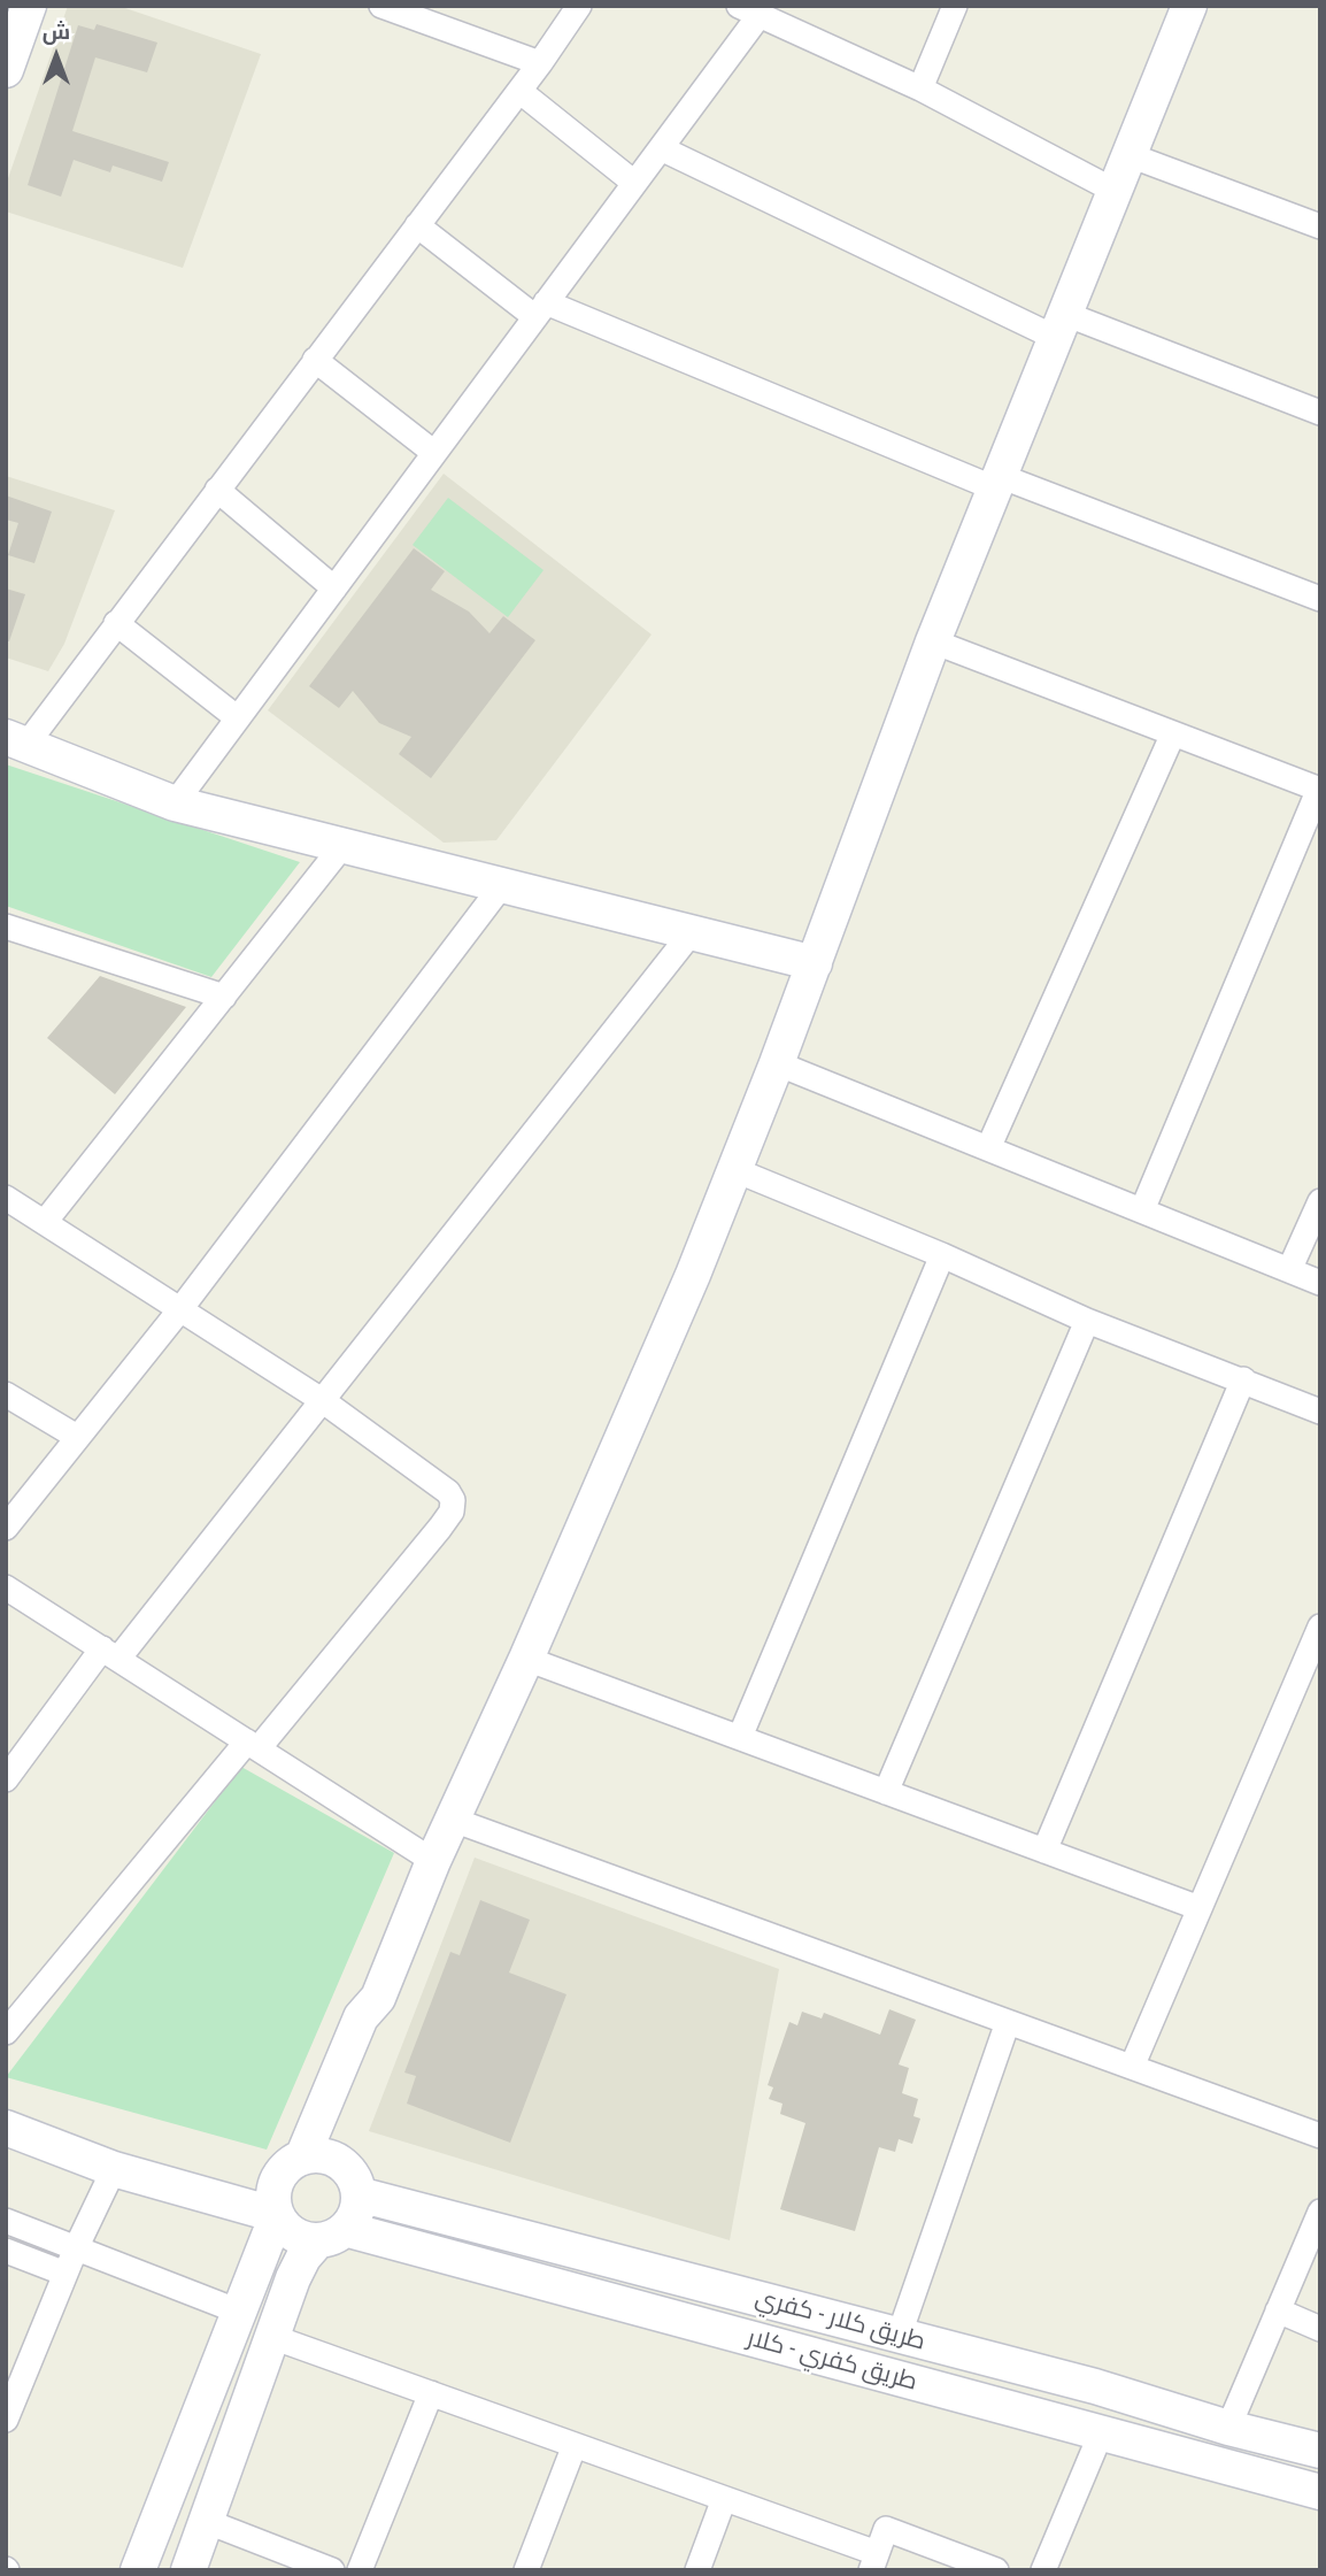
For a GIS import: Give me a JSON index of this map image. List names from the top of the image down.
{
  "streets": {
    "main road": ["طريق كلار - كفري", "طريق كفري - كلار"]
  },
  "crossings": [
    ["طريق كلار - كفري", "طريق كفري - كلار"]
  ],
  "north": "top"
}
